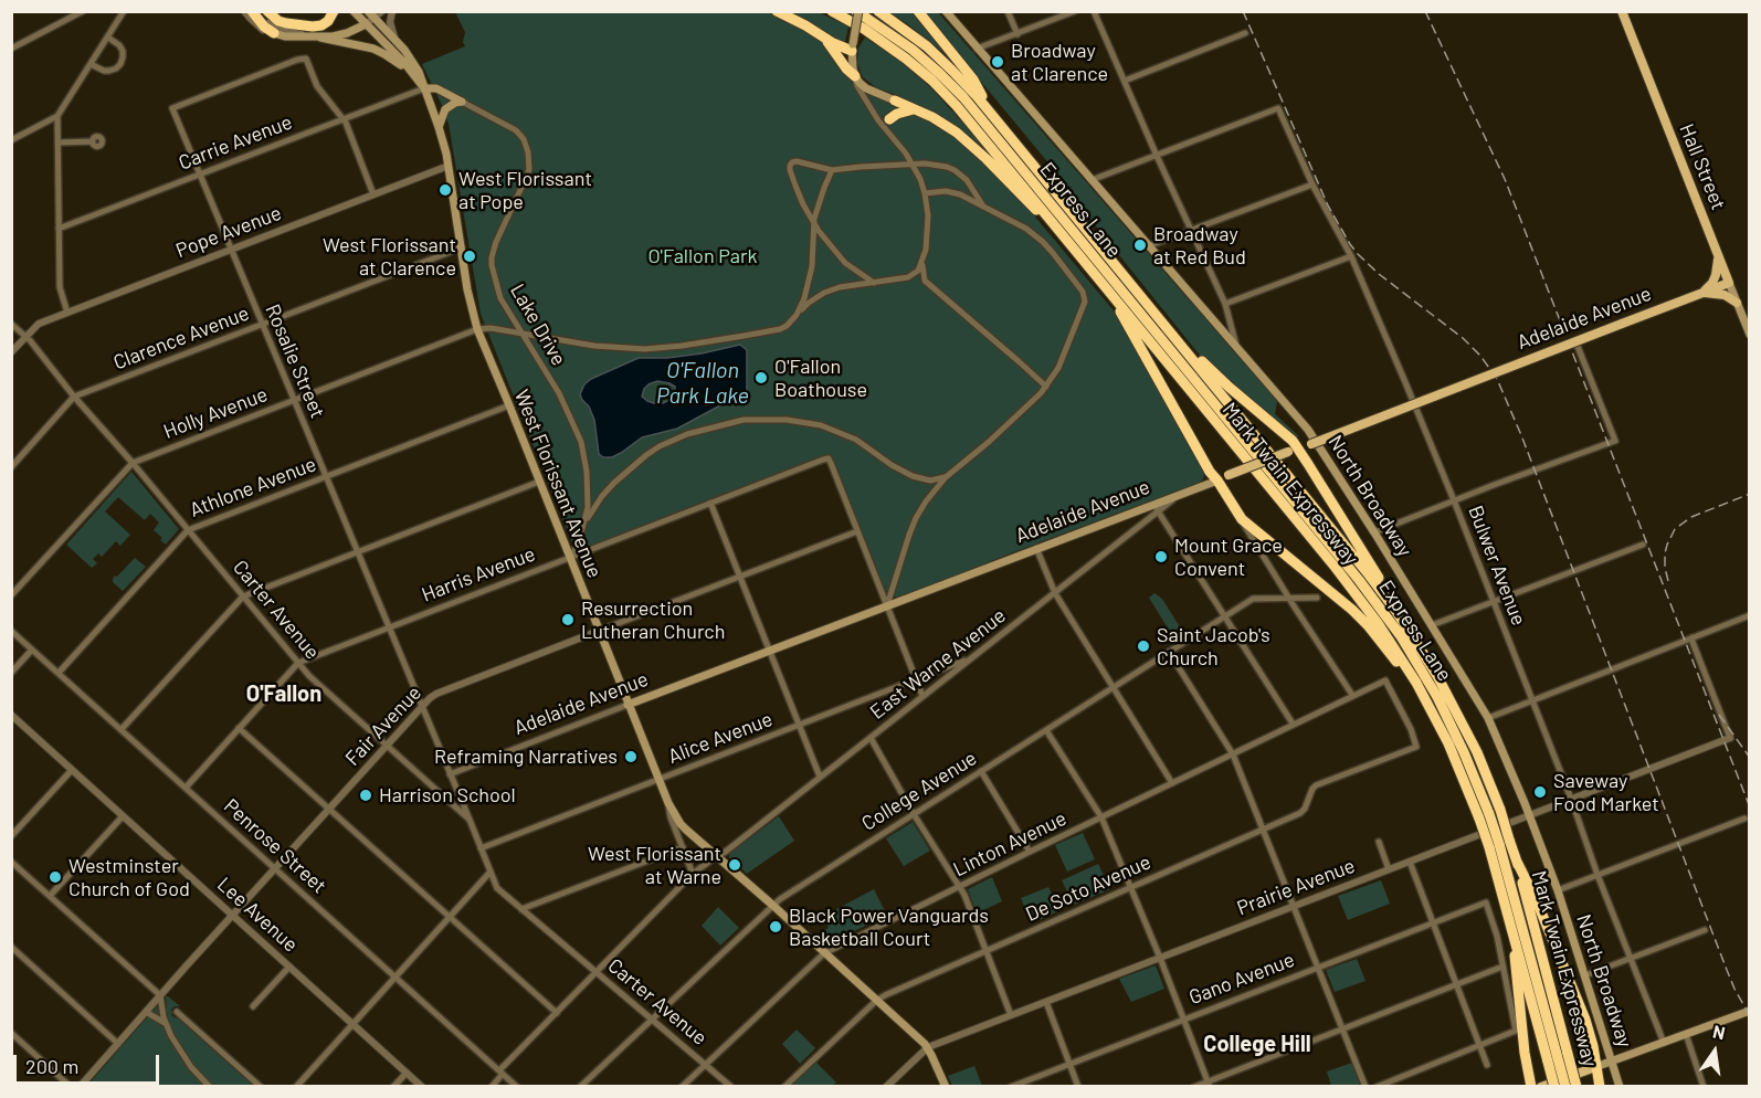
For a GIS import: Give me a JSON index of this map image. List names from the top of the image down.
{
  "streets": {
    "highway": ["Express Lane", "Mark Twain Expressway"],
    "main road": [
      "Hall Street",
      "Adelaide Avenue",
      "West Florissant Avenue",
      "North Broadway"
    ],
    "street": [
      "Carrie Avenue",
      "Pope Avenue",
      "Lake Drive",
      "Clarence Avenue",
      "Rosalie Street",
      "Holly Avenue",
      "Athlone Avenue",
      "Bulwer Avenue",
      "Harris Avenue",
      "Carter Avenue",
      "East Warne Avenue",
      "Fair Avenue",
      "Alice Avenue",
      "College Avenue",
      "Linton Avenue",
      "Penrose Street",
      "Prairie Avenue",
      "De Soto Avenue",
      "Lee Avenue",
      "Gano Avenue"
    ]
  },
  "crossings": [
    ["Carrie Avenue", "Rosalie Street"],
    ["Carrie Avenue", "West Florissant Avenue"],
    ["Hall Street", "Adelaide Avenue"],
    ["Express Lane", "Mark Twain Expressway"],
    ["Pope Avenue", "Rosalie Street"],
    ["Pope Avenue", "West Florissant Avenue"],
    ["Pope Avenue", "Carter Avenue"],
    ["Adelaide Avenue", "West Florissant Avenue"],
    ["Adelaide Avenue", "North Broadway"],
    ["Adelaide Avenue", "Bulwer Avenue"],
    ["Adelaide Avenue", "East Warne Avenue"],
    ["Lake Drive", "West Florissant Avenue"],
    ["Lake Drive", "Harris Avenue"],
    ["Clarence Avenue", "Rosalie Street"],
    ["Clarence Avenue", "West Florissant Avenue"],
    ["Clarence Avenue", "Carter Avenue"],
    ["Rosalie Street", "Holly Avenue"],
    ["Rosalie Street", "Athlone Avenue"],
    ["Rosalie Street", "Harris Avenue"],
    ["Rosalie Street", "Fair Avenue"],
    ["Holly Avenue", "West Florissant Avenue"],
    ["Holly Avenue", "Carter Avenue"],
    ["West Florissant Avenue", "Athlone Avenue"],
    ["West Florissant Avenue", "Harris Avenue"],
    ["West Florissant Avenue", "East Warne Avenue"],
    ["West Florissant Avenue", "Fair Avenue"],
    ["West Florissant Avenue", "Alice Avenue"],
    ["West Florissant Avenue", "College Avenue"],
    ["West Florissant Avenue", "Linton Avenue"],
    ["West Florissant Avenue", "Prairie Avenue"],
    ["West Florissant Avenue", "De Soto Avenue"],
    ["Athlone Avenue", "Carter Avenue"],
    ["Athlone Avenue", "Penrose Street"],
    ["North Broadway", "Prairie Avenue"],
    ["Bulwer Avenue", "Prairie Avenue"],
    ["Harris Avenue", "Carter Avenue"],
    ["Harris Avenue", "Fair Avenue"],
    ["Harris Avenue", "Penrose Street"],
    ["Carter Avenue", "East Warne Avenue"],
    ["Carter Avenue", "Fair Avenue"],
    ["Carter Avenue", "Alice Avenue"],
    ["Carter Avenue", "College Avenue"],
    ["Carter Avenue", "Linton Avenue"],
    ["East Warne Avenue", "Alice Avenue"],
    ["East Warne Avenue", "Penrose Street"],
    ["Fair Avenue", "Penrose Street"],
    ["Fair Avenue", "Lee Avenue"],
    ["Linton Avenue", "De Soto Avenue"]
  ],
  "districts": ["O'Fallon", "College Hill"],
  "water": ["O'Fallon Park Lake"],
  "parks": ["O'Fallon Park"],
  "places": [
    "Broadway at Clarence",
    "West Florissant at Pope",
    "Broadway at Red Bud",
    "West Florissant at Clarence",
    "O'Fallon Boathouse",
    "Mount Grace Convent",
    "Resurrection Lutheran Church",
    "Saint Jacob's Church",
    "Reframing Narratives",
    "Saveway Food Market",
    "Harrison School",
    "West Florissant at Warne",
    "Westminster Church of God",
    "Black Power Vanguards Basketball Court"
  ],
  "scale_bar": "200 m",
  "north": "top"
}
